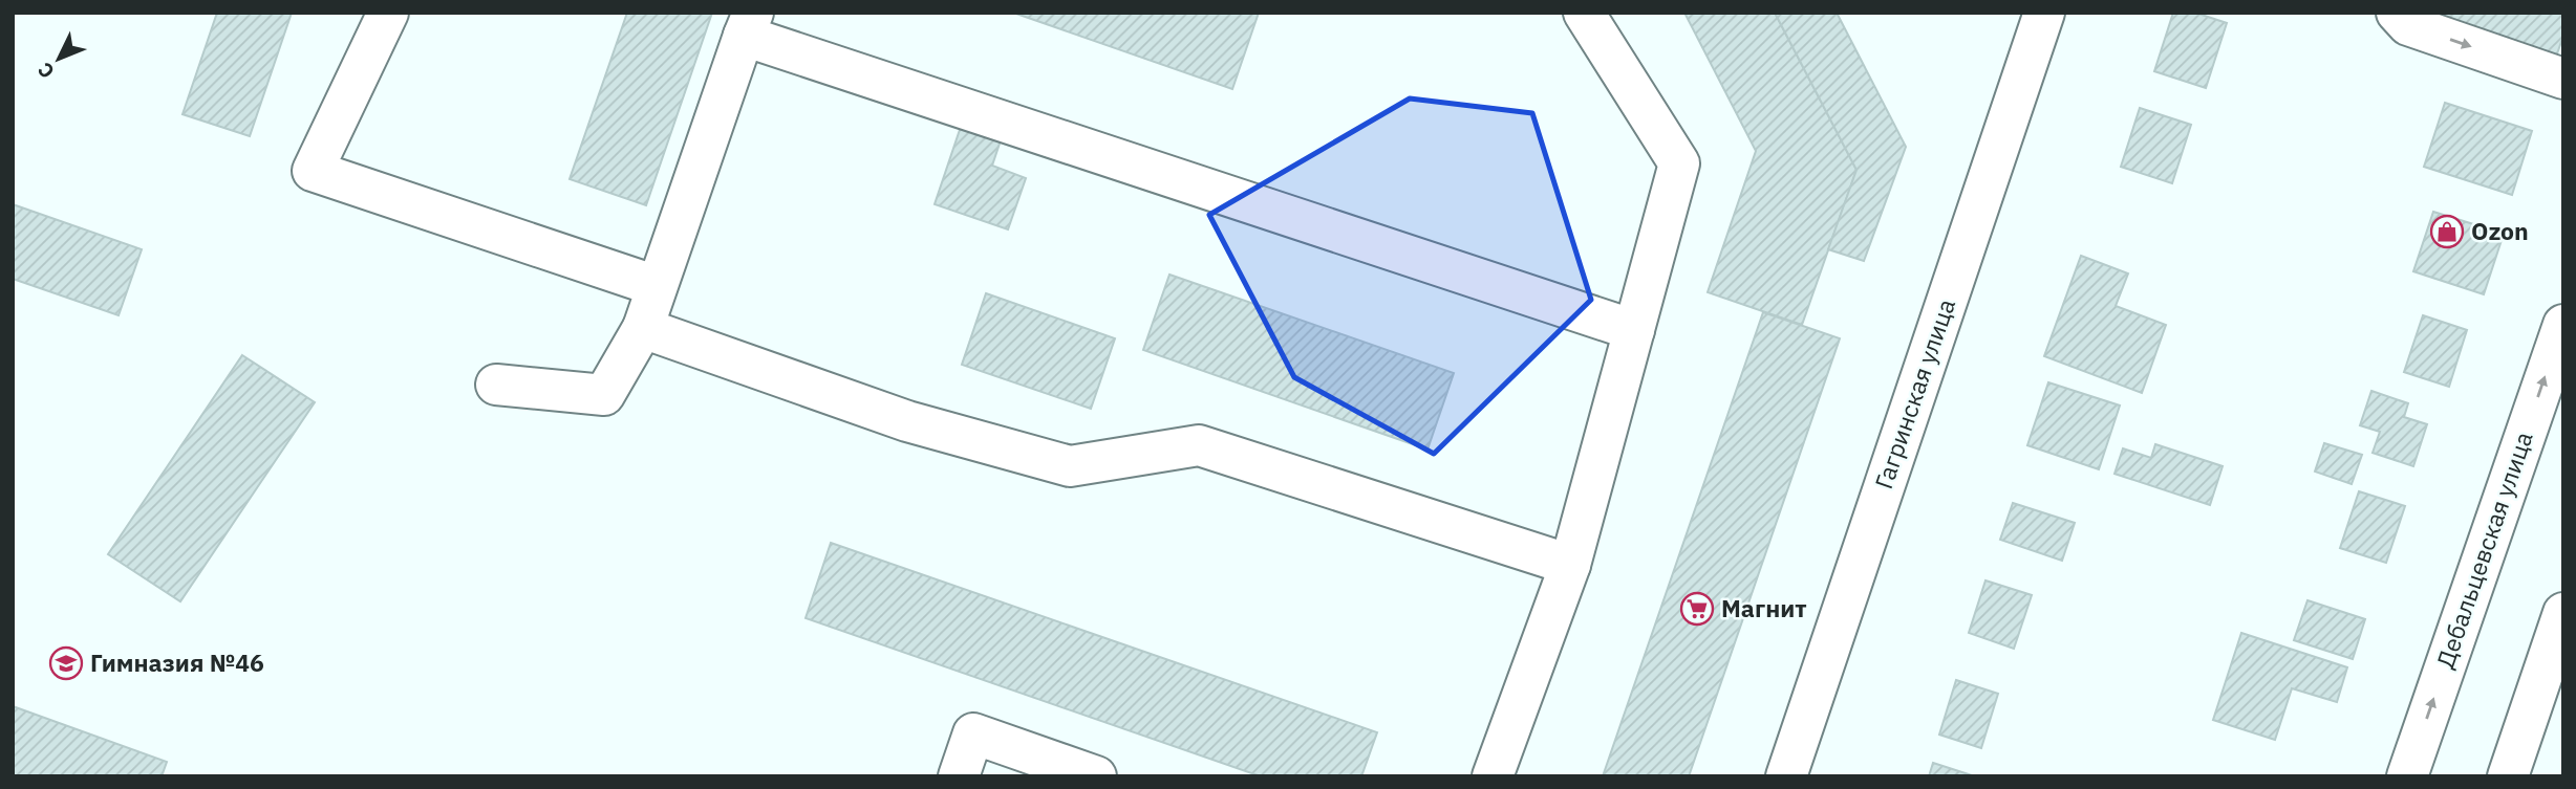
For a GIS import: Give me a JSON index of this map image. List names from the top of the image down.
{
  "streets": {
    "street": ["Гагринская улица", "Дебальцевская улица"]
  },
  "places": {
    "shop": ["Ozon"],
    "supermarket": ["Магнит"],
    "school or university": ["Гимназия №46"]
  },
  "north": "bottom left"
}
